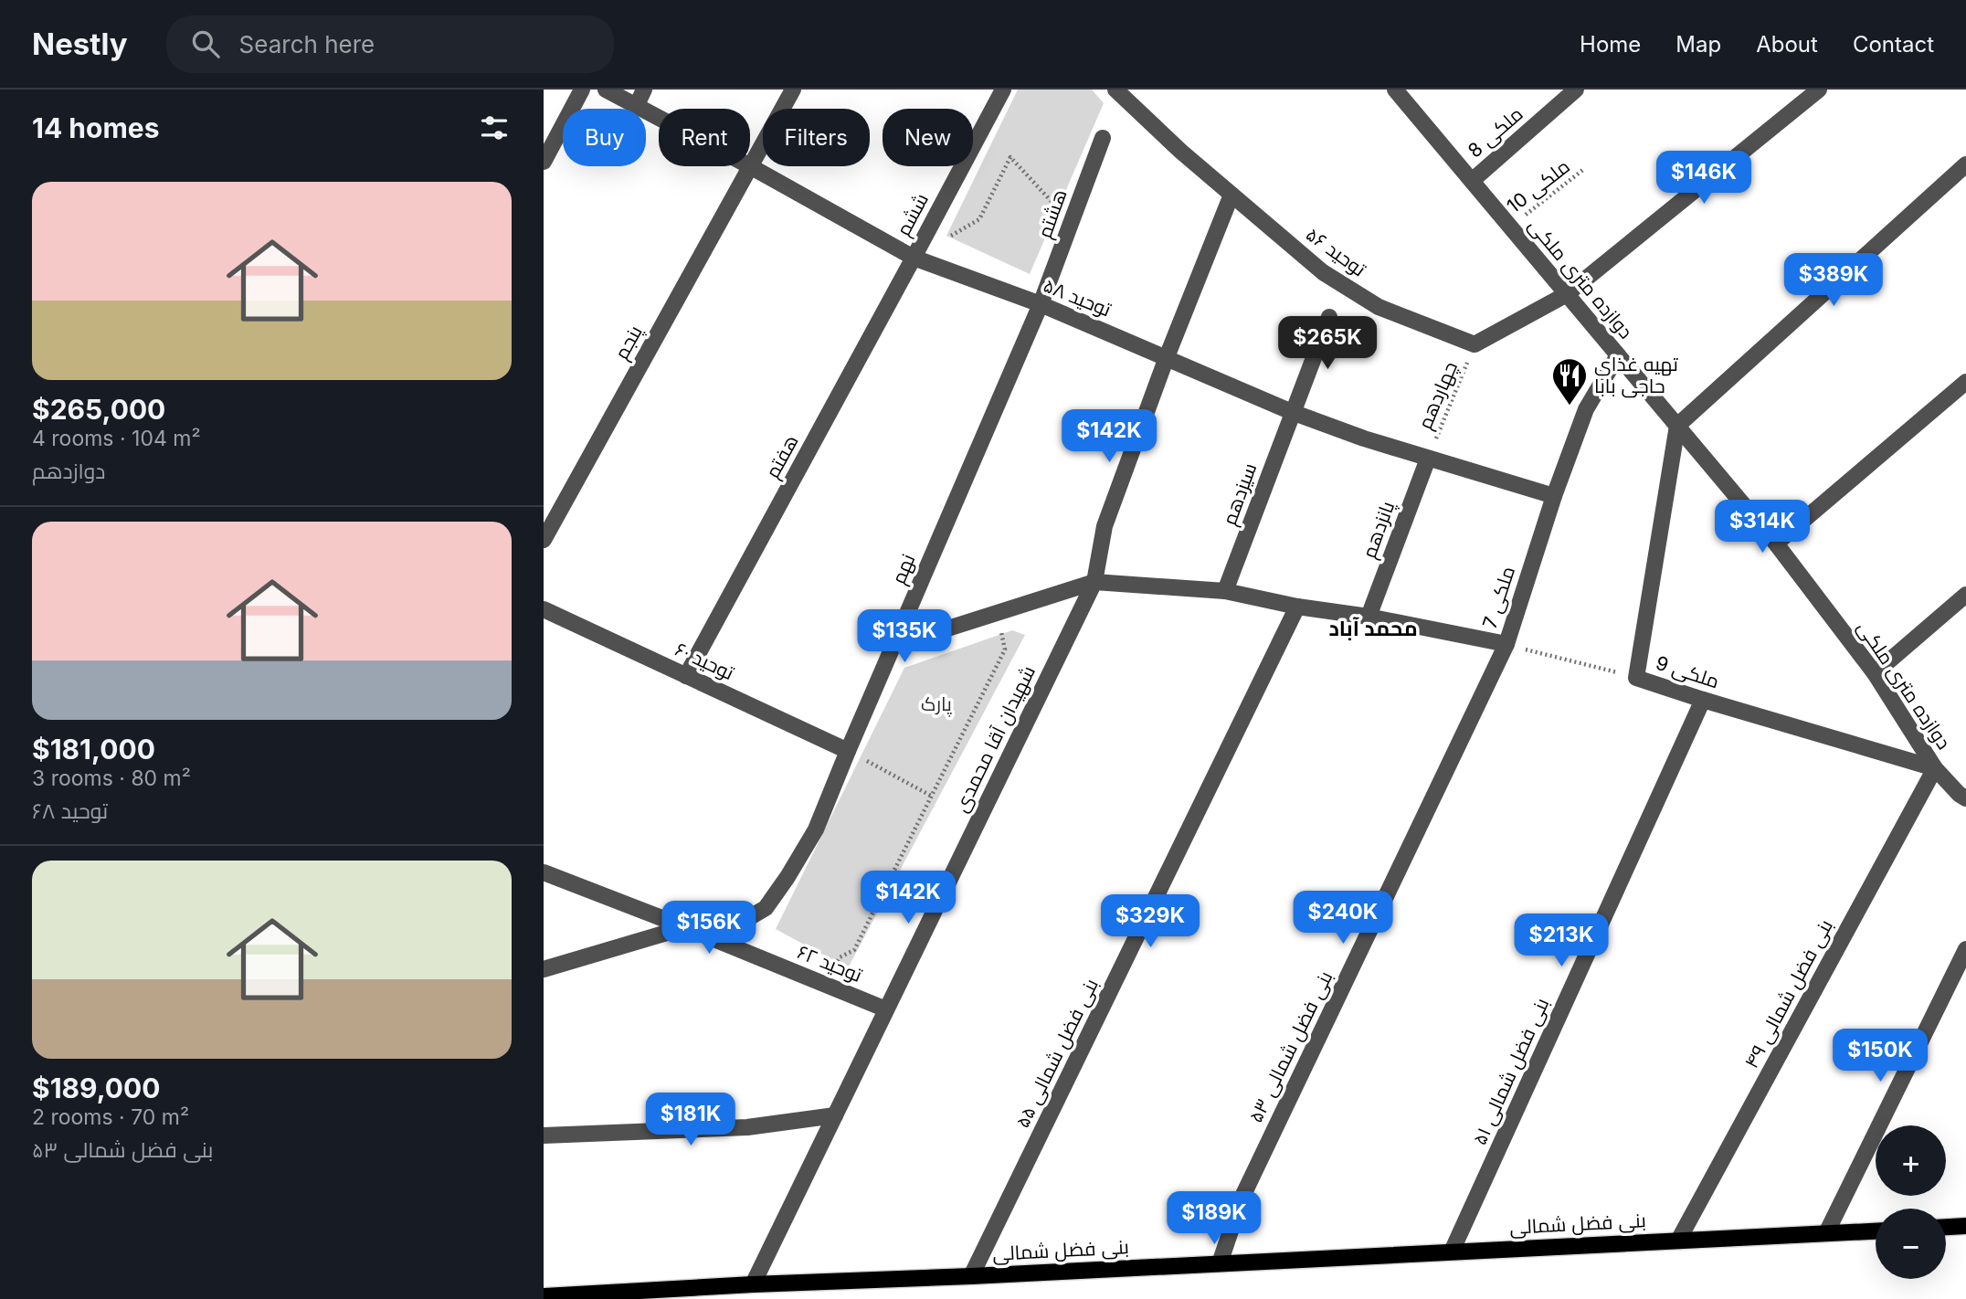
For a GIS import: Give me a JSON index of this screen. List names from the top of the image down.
{
  "streets": {
    "main road": ["بنی فضل شمالی"],
    "street": [
      "ملکی 8",
      "هشتم",
      "ششم",
      "توحید ۵۶",
      "دوازده متری ملکی",
      "توحید ۵۸",
      "پنجم",
      "هفتم",
      "سیزدهم",
      "پانزدهم",
      "نهم",
      "ملکی 7",
      "توحید ۶۰",
      "ملکی 9",
      "شهیدان آقا محمدی",
      "توحید ۶۲",
      "بنی فضل شمالی ۴۹",
      "بنی فضل شمالی ۵۳",
      "بنی فضل شمالی ۵۵",
      "بنی فضل شمالی ۵۱"
    ],
    "path": ["ملکی 10", "چهاردهم"]
  },
  "crossings": [
    ["ملکی 8", "دوازده متری ملکی"],
    ["ملکی 10", "دوازده متری ملکی"],
    ["هشتم", "توحید ۵۸"],
    ["هشتم", "نهم"],
    ["ششم", "توحید ۵۸"],
    ["ششم", "هفتم"],
    ["توحید ۵۶", "چهاردهم"],
    ["توحید ۵۶", "شهیدان آقا محمدی"],
    ["دوازده متری ملکی", "ملکی 7"],
    ["دوازده متری ملکی", "ملکی 9"],
    ["دوازده متری ملکی", "بنی فضل شمالی ۴۹"],
    ["توحید ۵۸", "پنجم"],
    ["توحید ۵۸", "چهاردهم"],
    ["توحید ۵۸", "هفتم"],
    ["توحید ۵۸", "سیزدهم"],
    ["توحید ۵۸", "پانزدهم"],
    ["توحید ۵۸", "نهم"],
    ["توحید ۵۸", "ملکی 7"],
    ["توحید ۵۸", "شهیدان آقا محمدی"],
    ["چهاردهم", "پانزدهم"],
    ["هفتم", "توحید ۶۰"],
    ["سیزدهم", "ملکی 7"],
    ["پانزدهم", "ملکی 7"],
    ["نهم", "توحید ۶۰"],
    ["نهم", "توحید ۶۲"],
    ["ملکی 7", "شهیدان آقا محمدی"],
    ["ملکی 7", "بنی فضل شمالی ۵۳"],
    ["ملکی 7", "بنی فضل شمالی ۵۵"],
    ["ملکی 9", "بنی فضل شمالی ۴۹"],
    ["ملکی 9", "بنی فضل شمالی ۵۱"],
    ["شهیدان آقا محمدی", "توحید ۶۲"],
    ["شهیدان آقا محمدی", "بنی فضل شمالی"],
    ["بنی فضل شمالی ۴۹", "بنی فضل شمالی"],
    ["بنی فضل شمالی ۵۳", "بنی فضل شمالی"],
    ["بنی فضل شمالی ۵۵", "بنی فضل شمالی"],
    ["بنی فضل شمالی ۵۱", "بنی فضل شمالی"]
  ],
  "districts": ["محمد آباد"],
  "parks": ["پارک"],
  "places": {
    "restaurant": ["تهیه غذای حاجی بابا"]
  },
  "page": {
    "header": "Nestly",
    "search": "Search here",
    "nav": [
      "Home",
      "Map",
      "About",
      "Contact"
    ],
    "heading": "14 homes",
    "chip": [
      "Buy",
      "Rent",
      "Filters",
      "New"
    ],
    "price": [
      "$146K",
      "$389K",
      "$265K",
      "$142K",
      "$314K",
      "$135K",
      "$142K",
      "$240K",
      "$329K",
      "$156K",
      "$213K",
      "$150K",
      "$181K",
      "$189K"
    ],
    "list": [
      {
        "name": "$265,000",
        "note": "4 rooms · 104 m² · دوازدهم"
      },
      {
        "name": "$181,000",
        "note": "3 rooms · 80 m² · توحید ۶۸"
      },
      {
        "name": "$189,000",
        "note": "2 rooms · 70 m² · بنی فضل شمالی ۵۳"
      }
    ],
    "map_buttons": ["+", "−"]
  }
}
